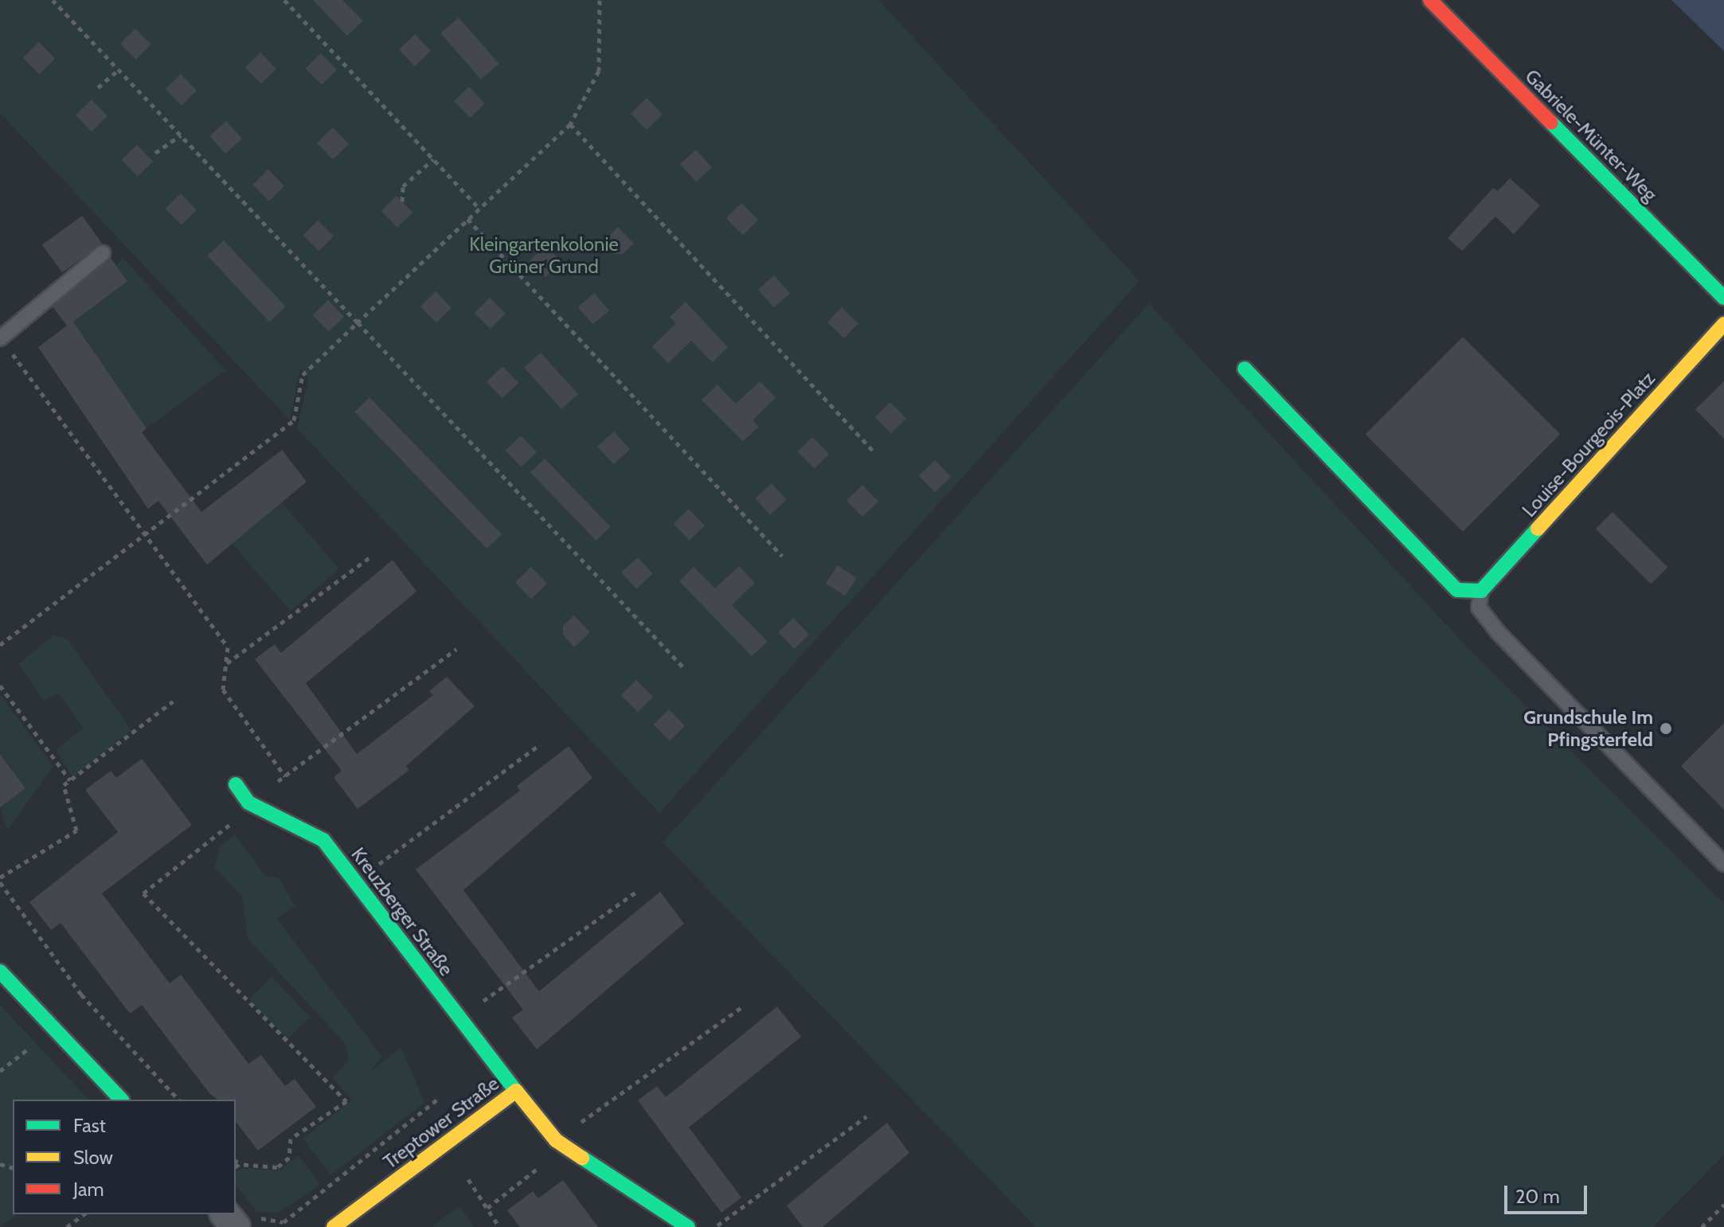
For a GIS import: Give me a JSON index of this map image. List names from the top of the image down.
{
  "streets": {
    "street": [
      "Gabriele-Münter-Weg",
      "Louise-Bourgeois-Platz",
      "Kreuzberger Straße",
      "Treptower Straße"
    ]
  },
  "crossings": [
    ["Kreuzberger Straße", "Treptower Straße"]
  ],
  "parks": ["Kleingartenkolonie Grüner Grund"],
  "places": ["Grundschule Im Pfingsterfeld"],
  "legend": ["Fast", "Slow", "Jam"],
  "scale_bar": "20 m"
}
